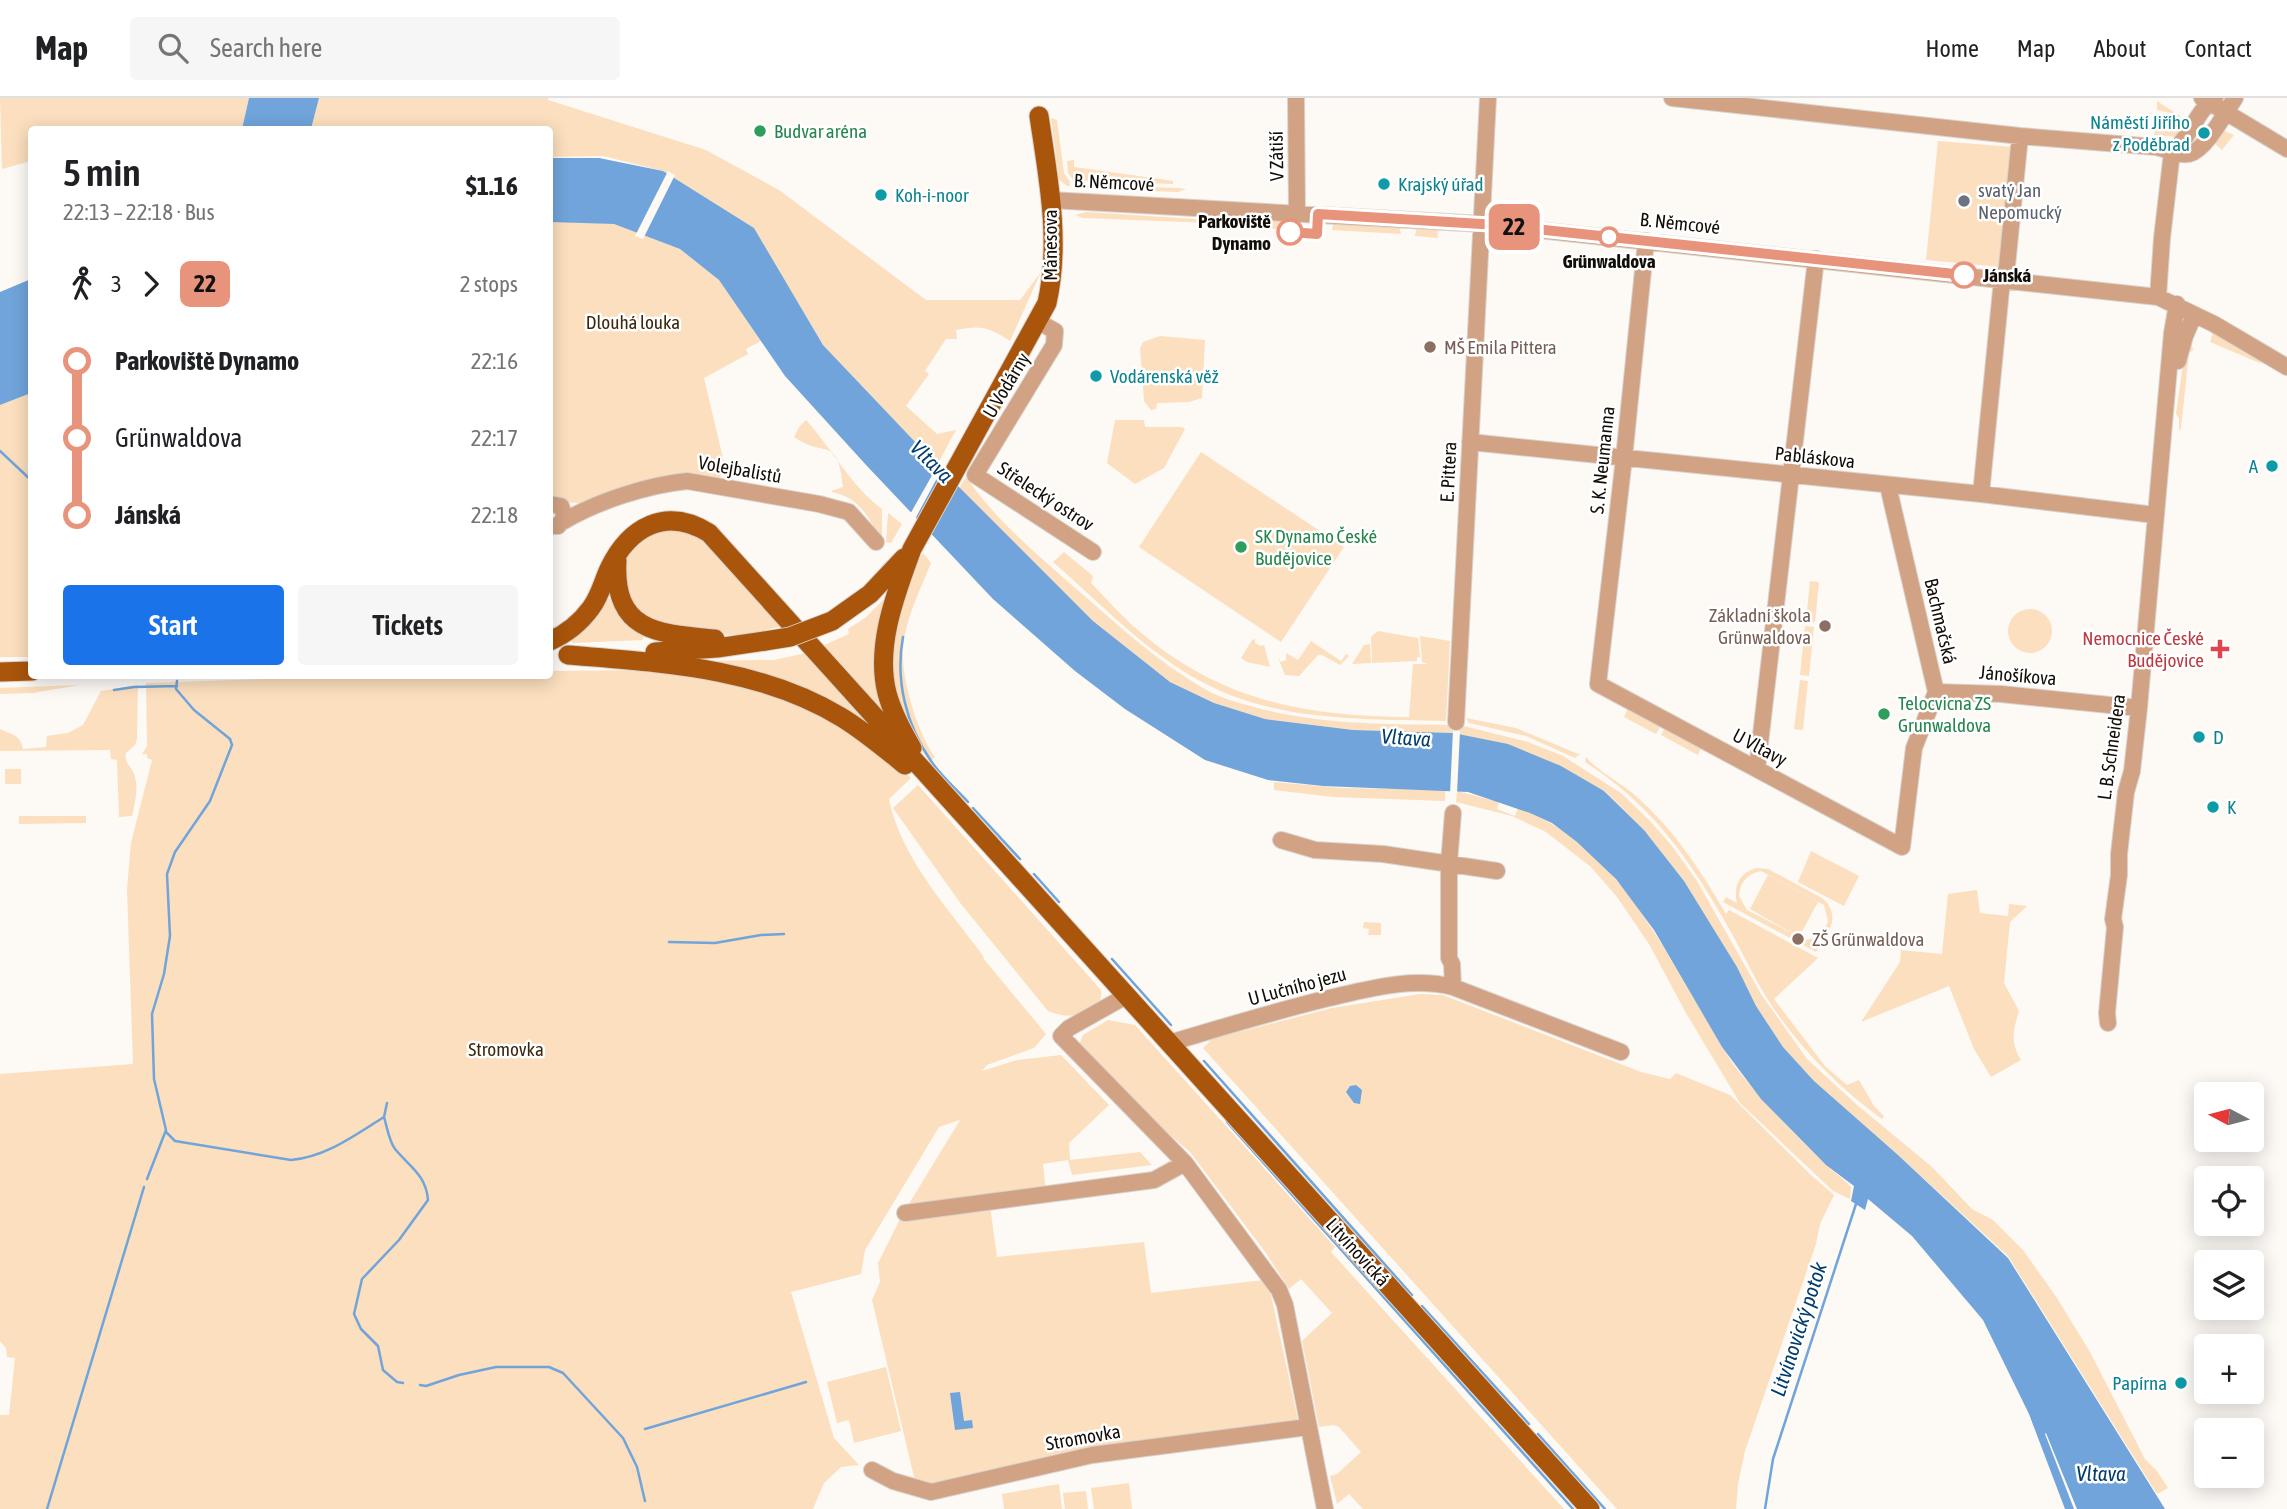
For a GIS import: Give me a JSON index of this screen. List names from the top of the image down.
{
  "streets": {
    "main road": ["Mánesova", "Litvínovická"],
    "street": [
      "V Zátiší",
      "B. Němcové",
      "U Vodárny",
      "Pabláskova",
      "S. K. Neumanna",
      "Volejbalistů",
      "E. Pittera",
      "Střelecký ostrov",
      "Bachmačská",
      "Jánošíkova",
      "U Vltavy",
      "L. B. Schneidera",
      "U Lučního jezu",
      "Stromovka"
    ]
  },
  "crossings": [
    ["V Zátiší", "B. Němcové"],
    ["B. Němcové", "Mánesova"],
    ["B. Němcové", "S. K. Neumanna"],
    ["B. Němcové", "E. Pittera"],
    ["B. Němcové", "L. B. Schneidera"],
    ["Mánesova", "U Vodárny"],
    ["U Vodárny", "Střelecký ostrov"],
    ["Pabláskova", "S. K. Neumanna"],
    ["Pabláskova", "E. Pittera"],
    ["Pabláskova", "Bachmačská"],
    ["Pabláskova", "L. B. Schneidera"],
    ["S. K. Neumanna", "U Vltavy"],
    ["Bachmačská", "Jánošíkova"],
    ["Bachmačská", "U Vltavy"],
    ["Jánošíkova", "L. B. Schneidera"],
    ["U Lučního jezu", "Litvínovická"]
  ],
  "water": ["Vltava", "Litvínovický potok"],
  "parks": ["Dlouhá louka", "Stromovka"],
  "places": {
    "other": [
      "Budvar aréna",
      "Náměstí Jiřího z Poděbrad",
      "Krajský úřad",
      "Koh-i-noor",
      "svatý Jan Nepomucký",
      "Parkoviště Dynamo",
      "Grünwaldova",
      "Jánská",
      "MŠ Emila Pittera",
      "Vodárenská věž",
      "A",
      "SK Dynamo České Budějovice",
      "Základní škola Grünwaldova",
      "Telocvicna ZS Grunwaldova",
      "D",
      "K",
      "ZŠ Grünwaldova",
      "Papírna"
    ],
    "health": ["Nemocnice České Budějovice"]
  },
  "lines": ["bus line 22"],
  "north": "left",
  "page": {
    "header": "Map",
    "search": "Search here",
    "nav": [
      "Home",
      "Map",
      "About",
      "Contact"
    ],
    "on_map": "22",
    "heading": ["5 min", "22:13 – 22:18 · Bus", "$1.16"],
    "legs": ["3", "22", "2 stops"],
    "list": [
      {
        "name": "Parkoviště Dynamo",
        "value": "22:16"
      },
      {
        "name": "Grünwaldova",
        "value": "22:17"
      },
      {
        "name": "Jánská",
        "value": "22:18"
      }
    ],
    "buttons": ["Start", "Tickets"],
    "map_buttons": ["+", "−"]
  }
}
